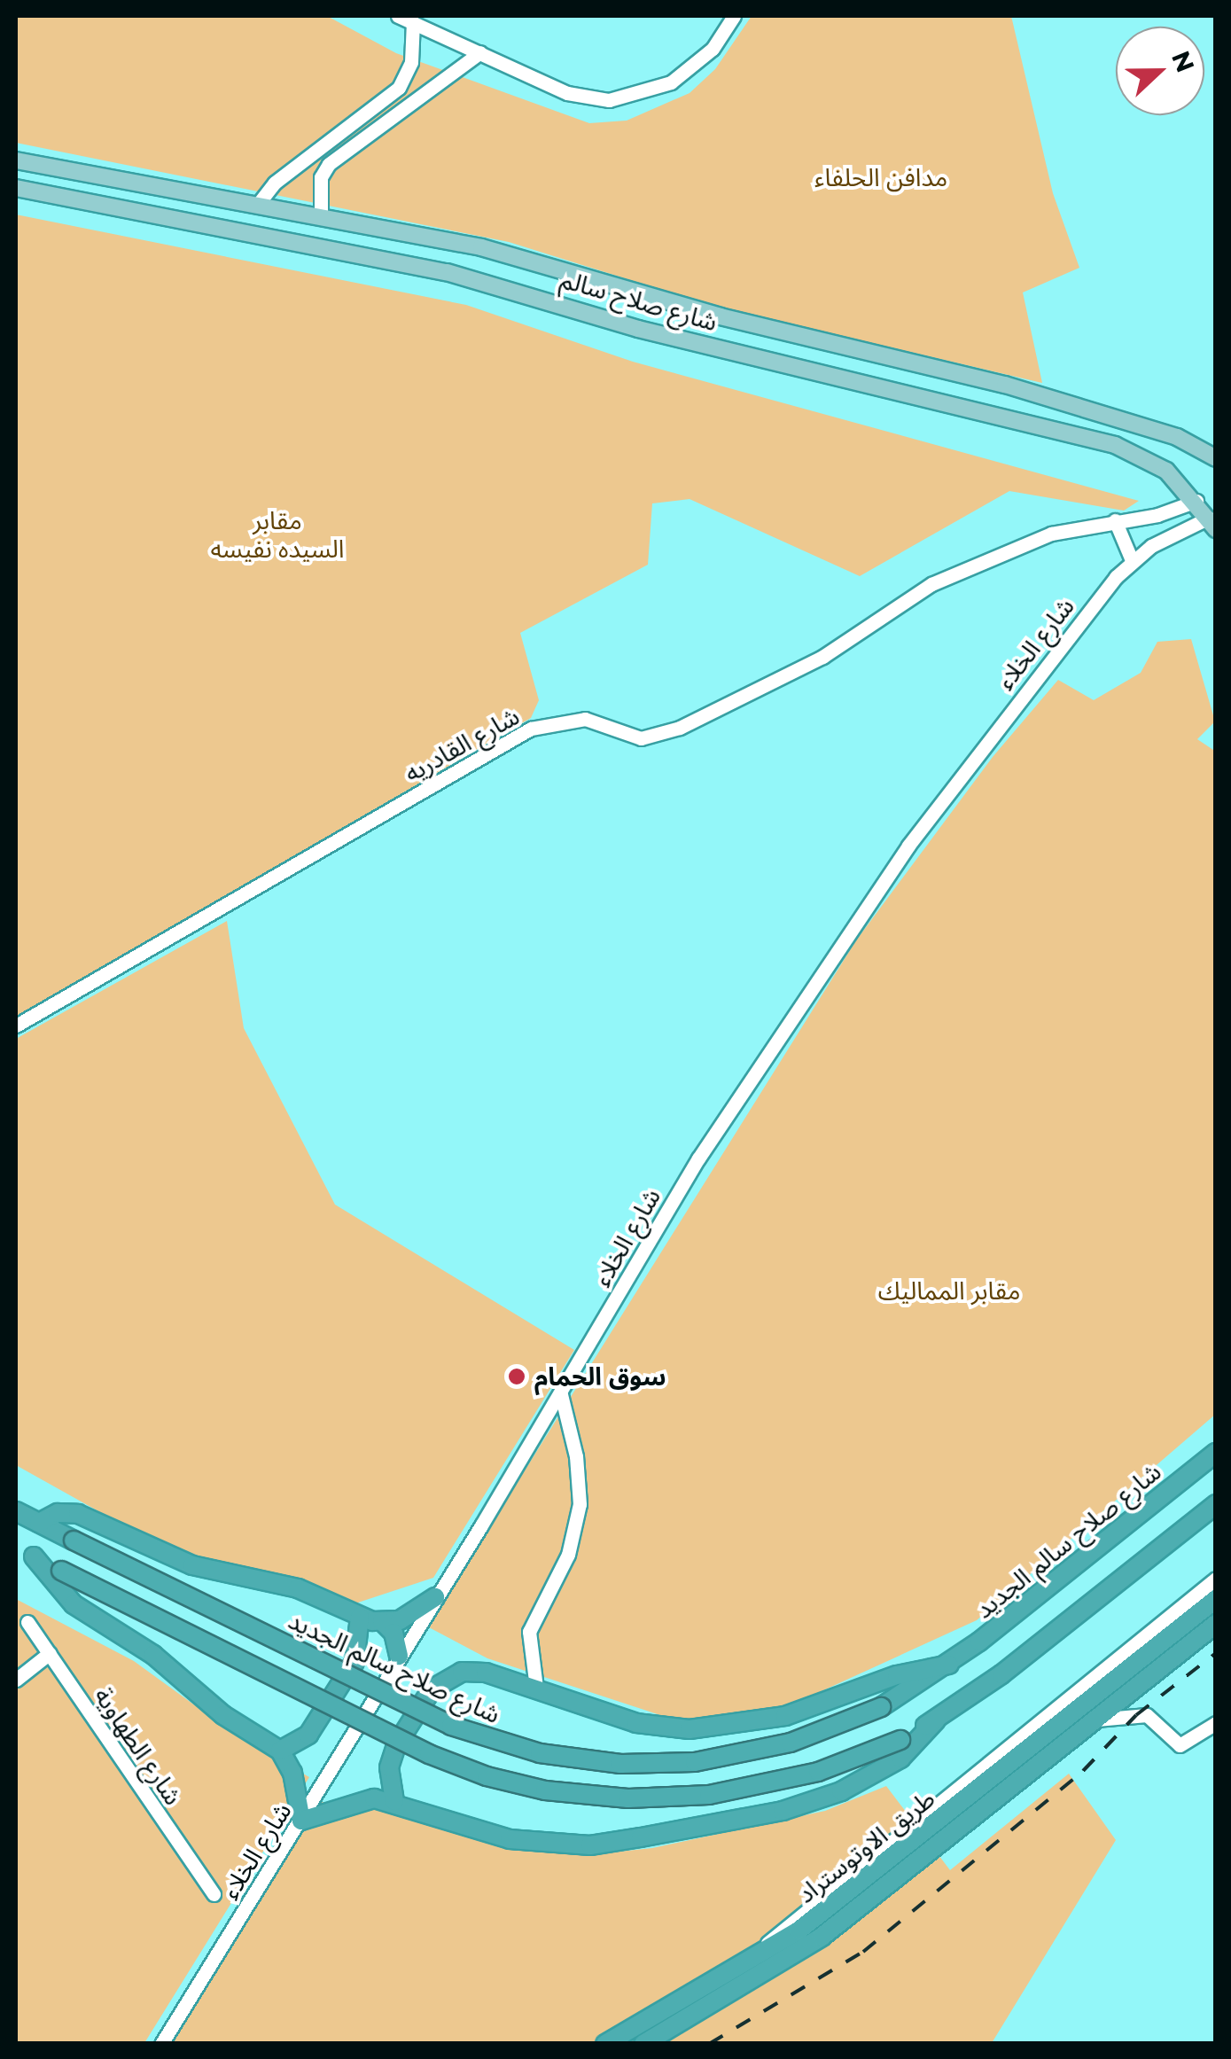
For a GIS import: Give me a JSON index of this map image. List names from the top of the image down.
{
  "streets": {
    "highway": ["شارع صلاح سالم الجديد", "طريق الاوتوستراد"],
    "main road": ["شارع صلاح سالم"],
    "street": ["شارع الخلاء", "شارع القادريه", "شارع الطهاوية"]
  },
  "crossings": [
    ["شارع صلاح سالم", "شارع الخلاء"],
    ["شارع صلاح سالم", "شارع القادريه"]
  ],
  "parks": ["مدافن الحلفاء", "مقابر السيده نفيسه", "مقابر المماليك"],
  "places": ["سوق الحمام"],
  "north": "right"
}
